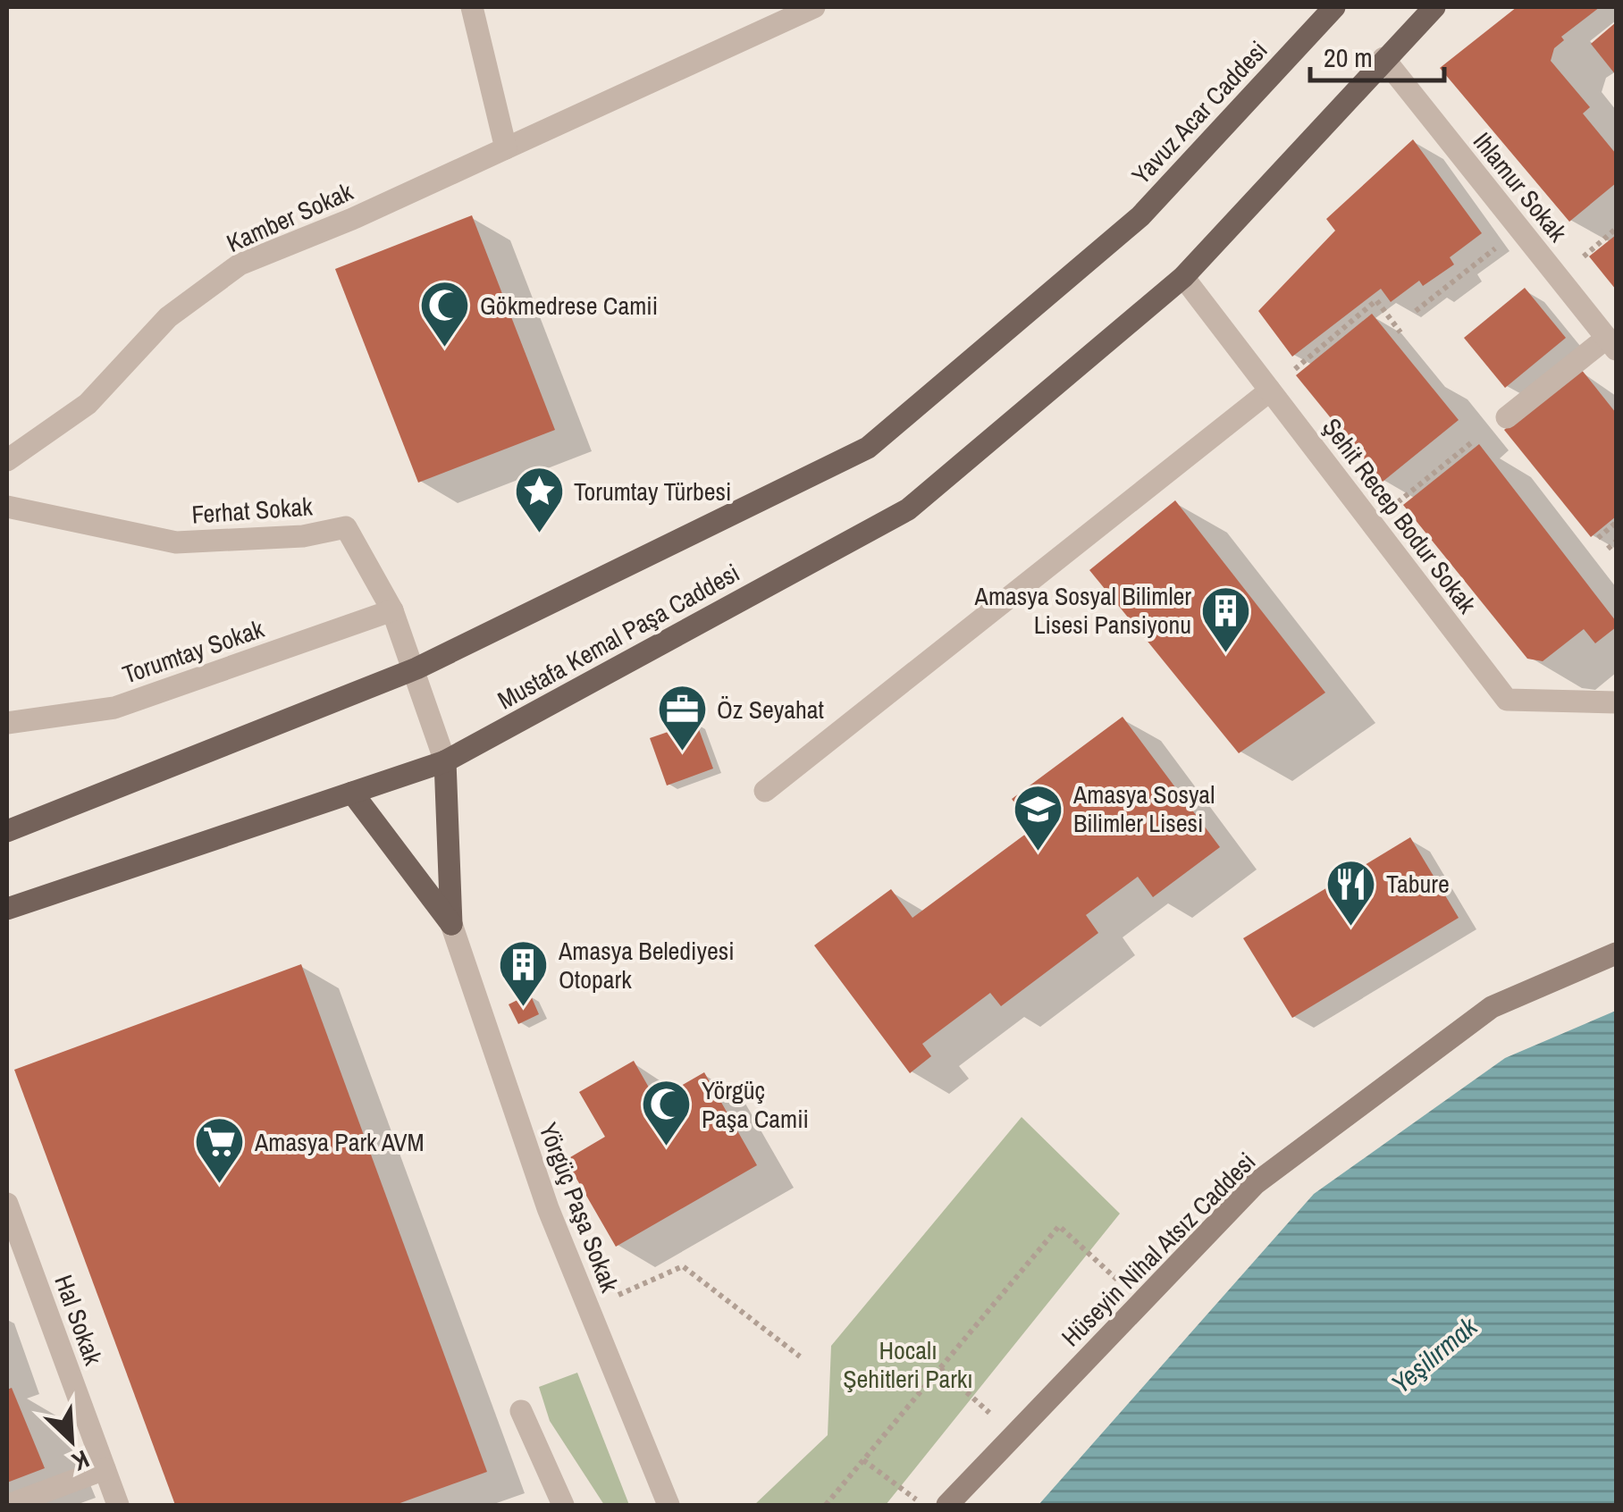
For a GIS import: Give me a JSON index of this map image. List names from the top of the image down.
{
  "streets": {
    "main road": ["Yavuz Acar Caddesi", "Mustafa Kemal Paşa Caddesi"],
    "street": [
      "Ihlamur Sokak",
      "Kamber Sokak",
      "Ferhat Sokak",
      "Şehit Recep Bodur Sokak",
      "Torumtay Sokak",
      "Yörgüç Paşa Sokak",
      "Hüseyin Nihal Atsız Caddesi",
      "Hal Sokak"
    ]
  },
  "crossings": [
    ["Yavuz Acar Caddesi", "Ferhat Sokak"],
    ["Ferhat Sokak", "Mustafa Kemal Paşa Caddesi"],
    ["Ferhat Sokak", "Torumtay Sokak"],
    ["Şehit Recep Bodur Sokak", "Mustafa Kemal Paşa Caddesi"]
  ],
  "water": ["Yeşilırmak"],
  "parks": ["Hocalı Şehitleri Parkı"],
  "places": {
    "mosque": ["Gökmedrese Camii", "Yörgüç Paşa Camii"],
    "place": ["Torumtay Türbesi"],
    "building": ["Amasya Sosyal Bilimler Lisesi Pansiyonu", "Amasya Belediyesi Otopark"],
    "office": ["Öz Seyahat"],
    "school or university": ["Amasya Sosyal Bilimler Lisesi"],
    "restaurant": ["Tabure"],
    "supermarket": ["Amasya Park AVM"]
  },
  "scale_bar": "20 m",
  "north": "bottom right"
}
